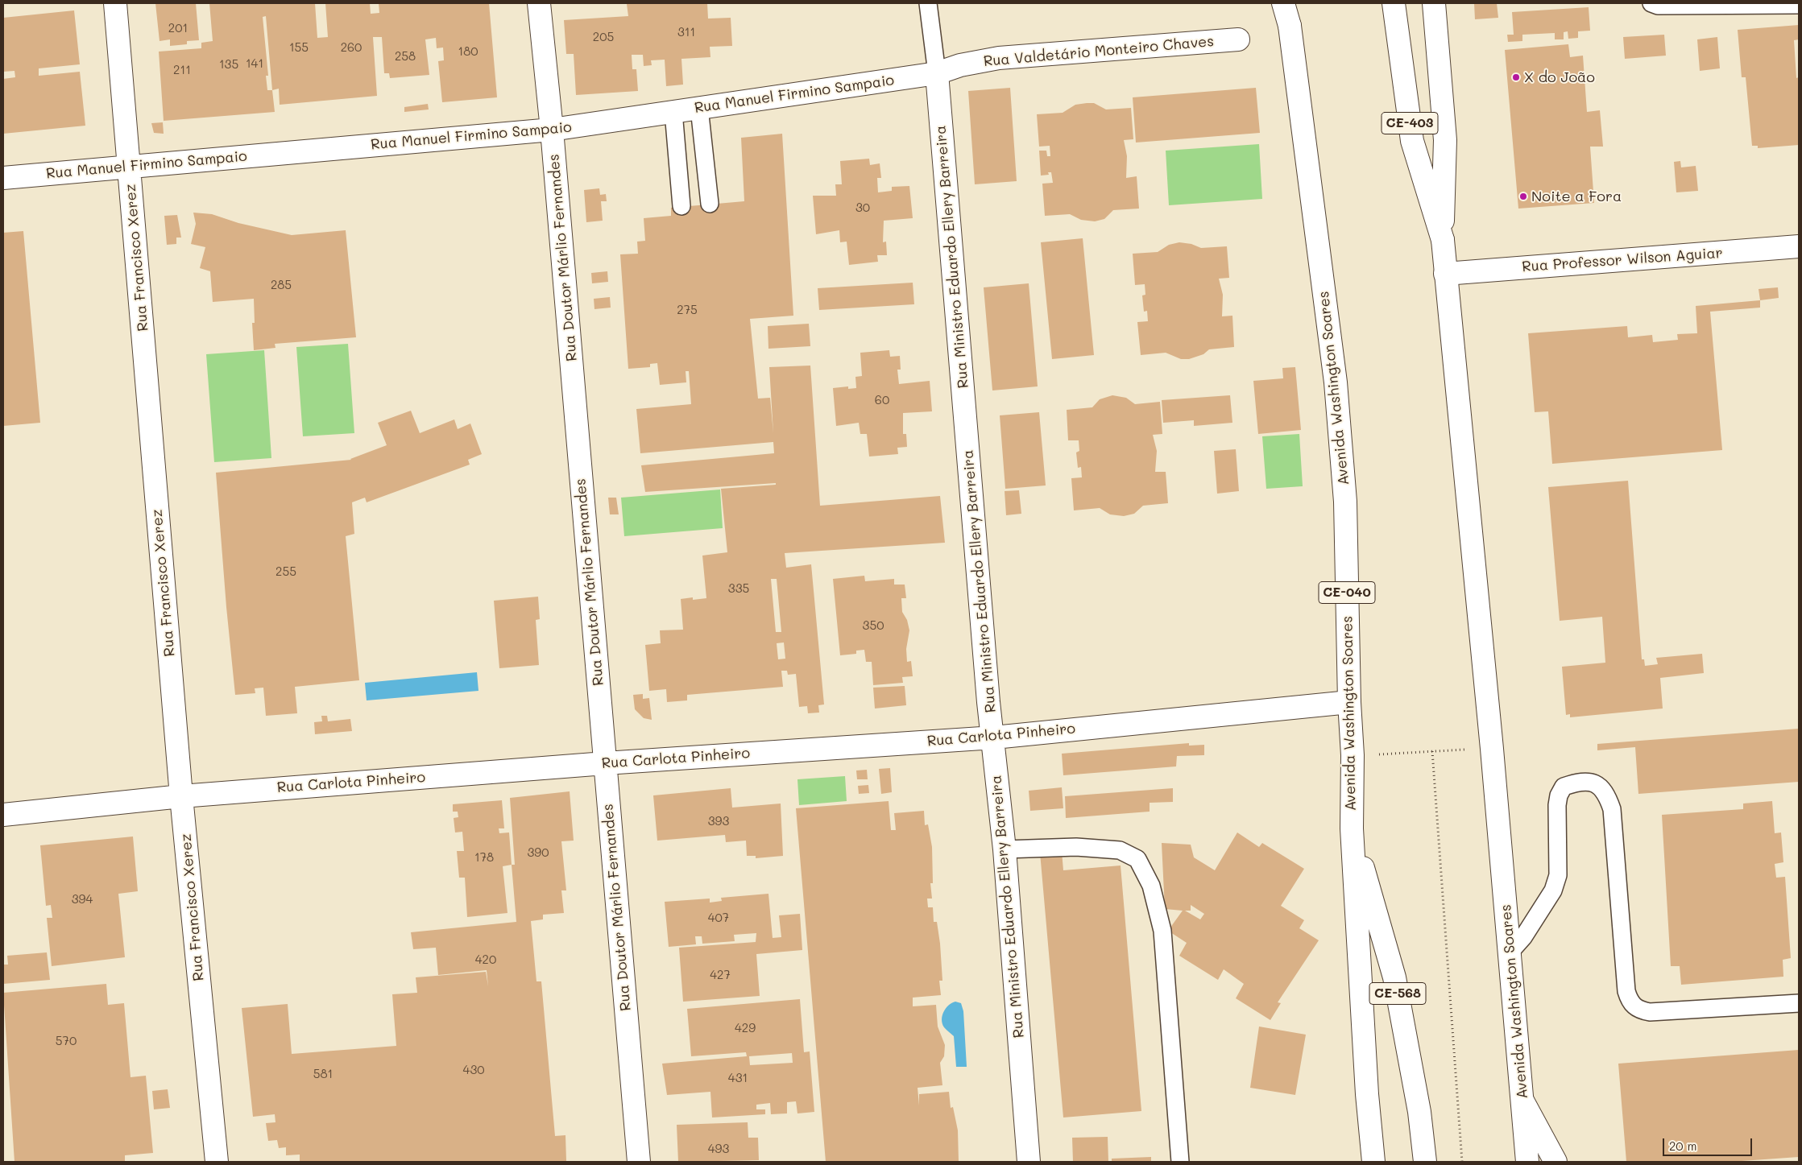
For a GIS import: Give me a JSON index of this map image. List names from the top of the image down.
{
  "streets": {
    "main road": [
      "Rua Valdetário Monteiro Chaves",
      "Rua Manuel Firmino Sampaio",
      "CE-403",
      "Rua Ministro Eduardo Ellery Barreira",
      "Rua Francisco Xerez",
      "Rua Doutor Márlio Fernandes",
      "Rua Professor Wilson Aguiar",
      "Avenida Washington Soares",
      "CE-040",
      "Rua Carlota Pinheiro",
      "CE-568"
    ]
  },
  "crossings": [
    ["Rua Valdetário Monteiro Chaves", "Rua Manuel Firmino Sampaio"],
    ["Rua Valdetário Monteiro Chaves", "Rua Ministro Eduardo Ellery Barreira"],
    ["Rua Manuel Firmino Sampaio", "Rua Ministro Eduardo Ellery Barreira"],
    ["Rua Manuel Firmino Sampaio", "Rua Francisco Xerez"],
    ["Rua Manuel Firmino Sampaio", "Rua Doutor Márlio Fernandes"],
    ["Rua Ministro Eduardo Ellery Barreira", "Rua Carlota Pinheiro"],
    ["Rua Francisco Xerez", "Rua Carlota Pinheiro"],
    ["Rua Doutor Márlio Fernandes", "Rua Carlota Pinheiro"],
    ["Rua Professor Wilson Aguiar", "Avenida Washington Soares"],
    ["Avenida Washington Soares", "Rua Carlota Pinheiro"],
    ["Avenida Washington Soares", "CE-568"]
  ],
  "places": ["X do João", "Noite a Fora"],
  "house_numbers": [
    "201",
    "311",
    "205",
    "155",
    "260",
    "180",
    "258",
    "141",
    "135",
    "211",
    "30",
    "285",
    "275",
    "60",
    "255",
    "335",
    "350",
    "393",
    "390",
    "178",
    "394",
    "407",
    "420",
    "427",
    "429",
    "570",
    "430",
    "581",
    "431",
    "493"
  ],
  "scale_bar": "20 m"
}
